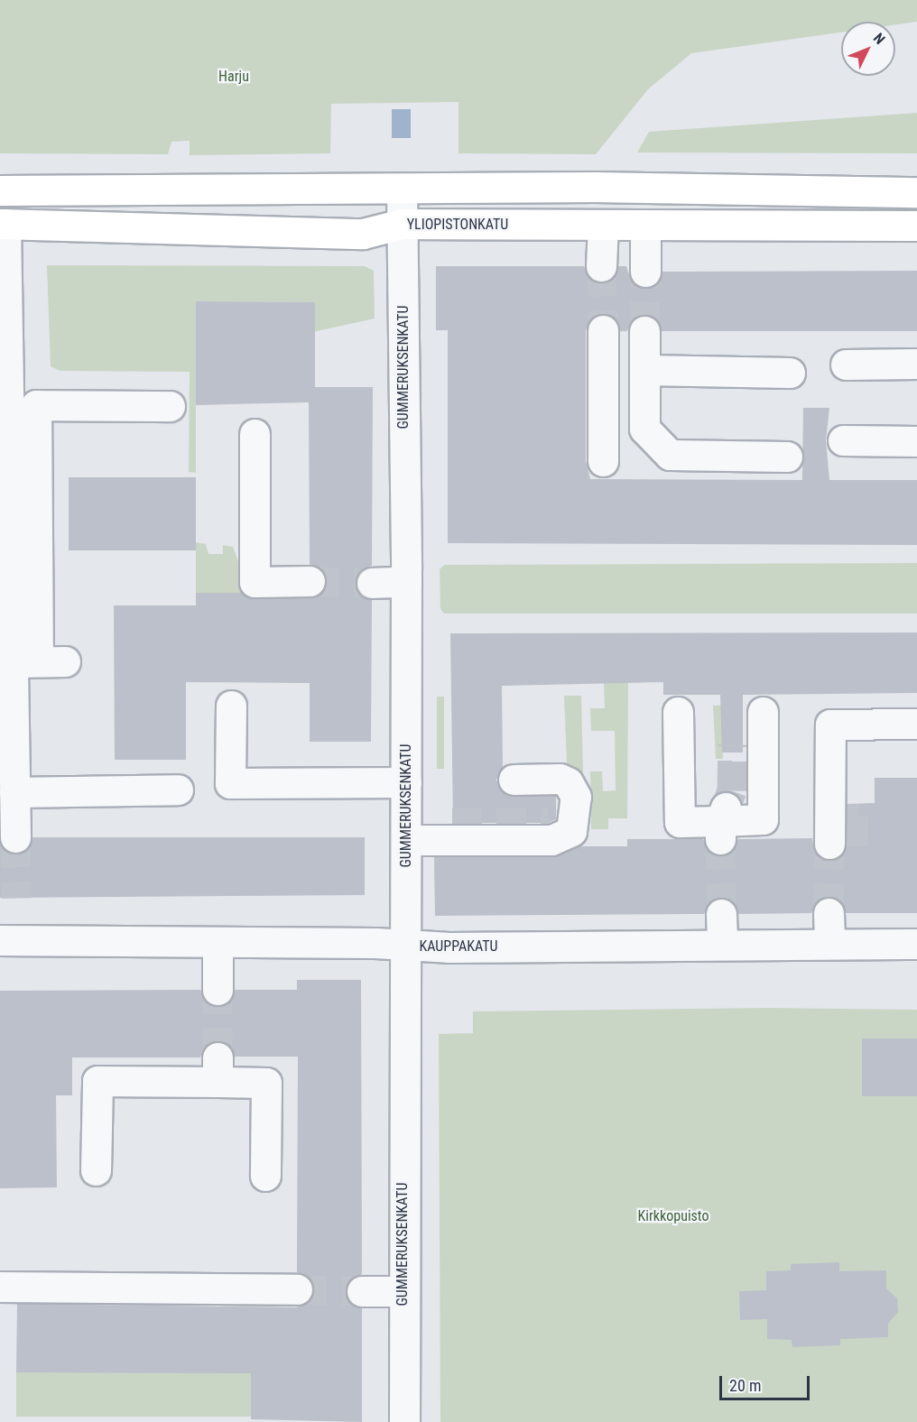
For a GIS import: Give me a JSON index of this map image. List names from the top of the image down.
{
  "streets": {
    "main road": ["YLIOPISTONKATU"],
    "street": ["GUMMERUKSENKATU", "KAUPPAKATU"]
  },
  "crossings": [
    ["YLIOPISTONKATU", "GUMMERUKSENKATU"],
    ["GUMMERUKSENKATU", "KAUPPAKATU"]
  ],
  "parks": ["Harju", "Kirkkopuisto"],
  "scale_bar": "20 m",
  "north": "top right"
}
